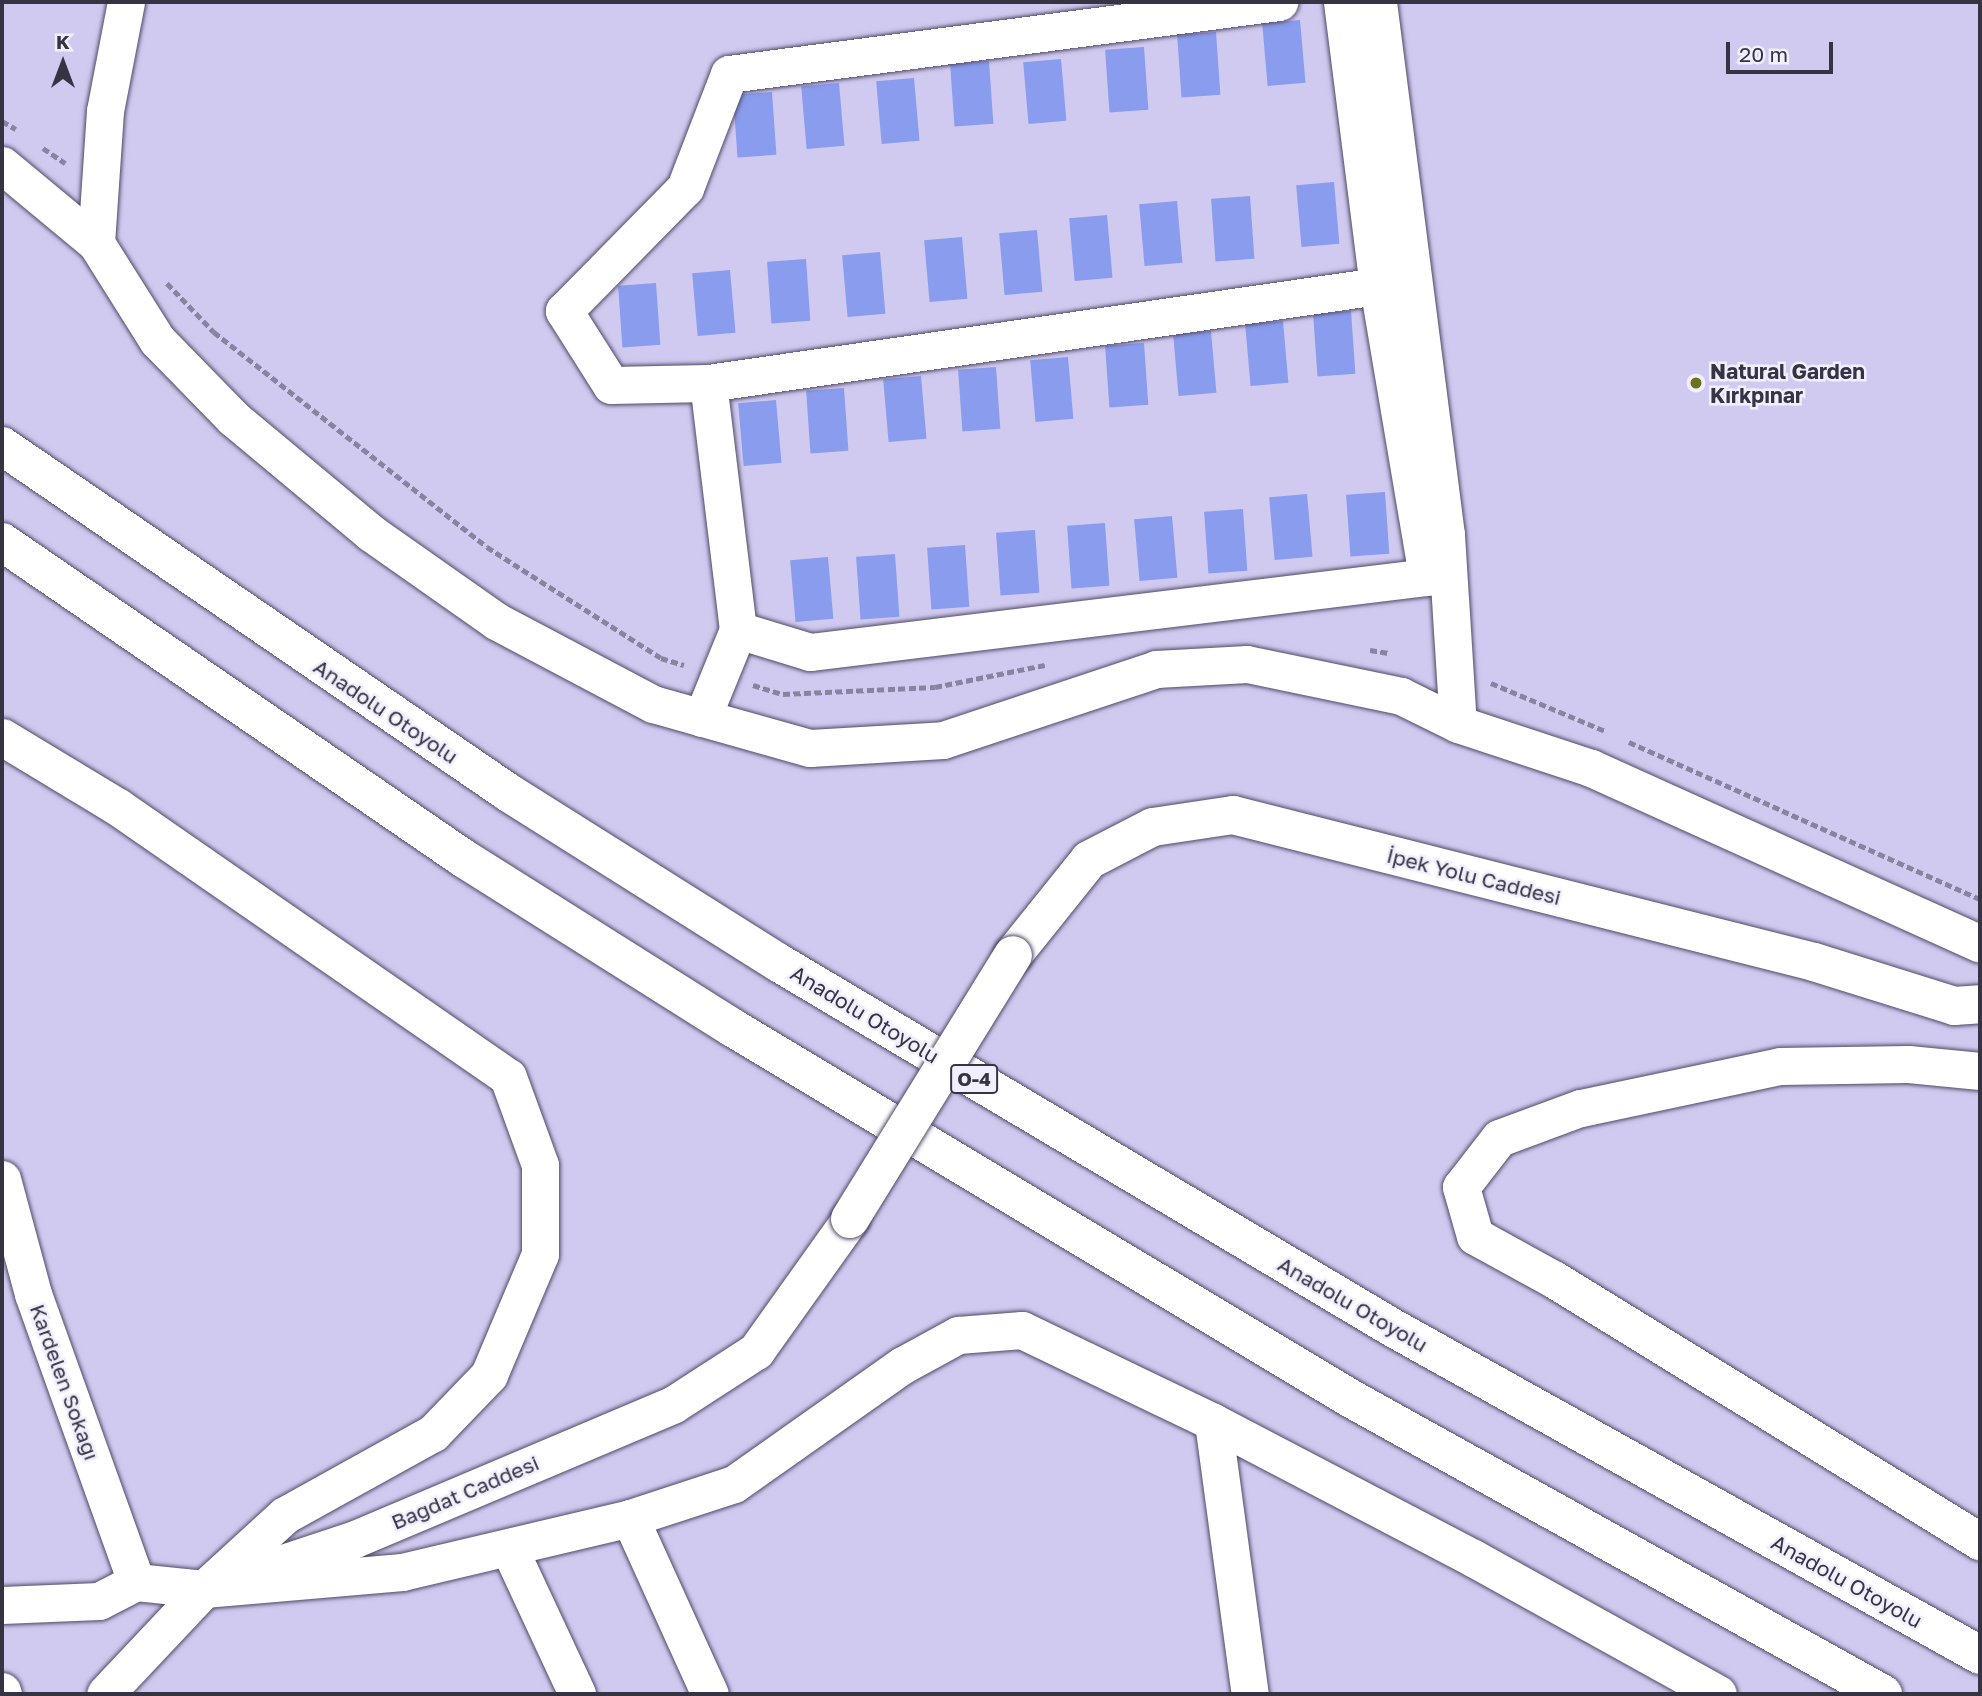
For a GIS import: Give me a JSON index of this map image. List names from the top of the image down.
{
  "streets": {
    "main road": ["Anadolu Otoyolu", "İpek Yolu Caddesi", "O-4"],
    "street": ["Kardelen Sokağı", "Bağdat Caddesi"]
  },
  "crossings": [
    ["İpek Yolu Caddesi", "Bağdat Caddesi"],
    ["Kardelen Sokağı", "Bağdat Caddesi"]
  ],
  "places": ["Natural Garden Kırkpınar"],
  "scale_bar": "20 m",
  "north": "top"
}
